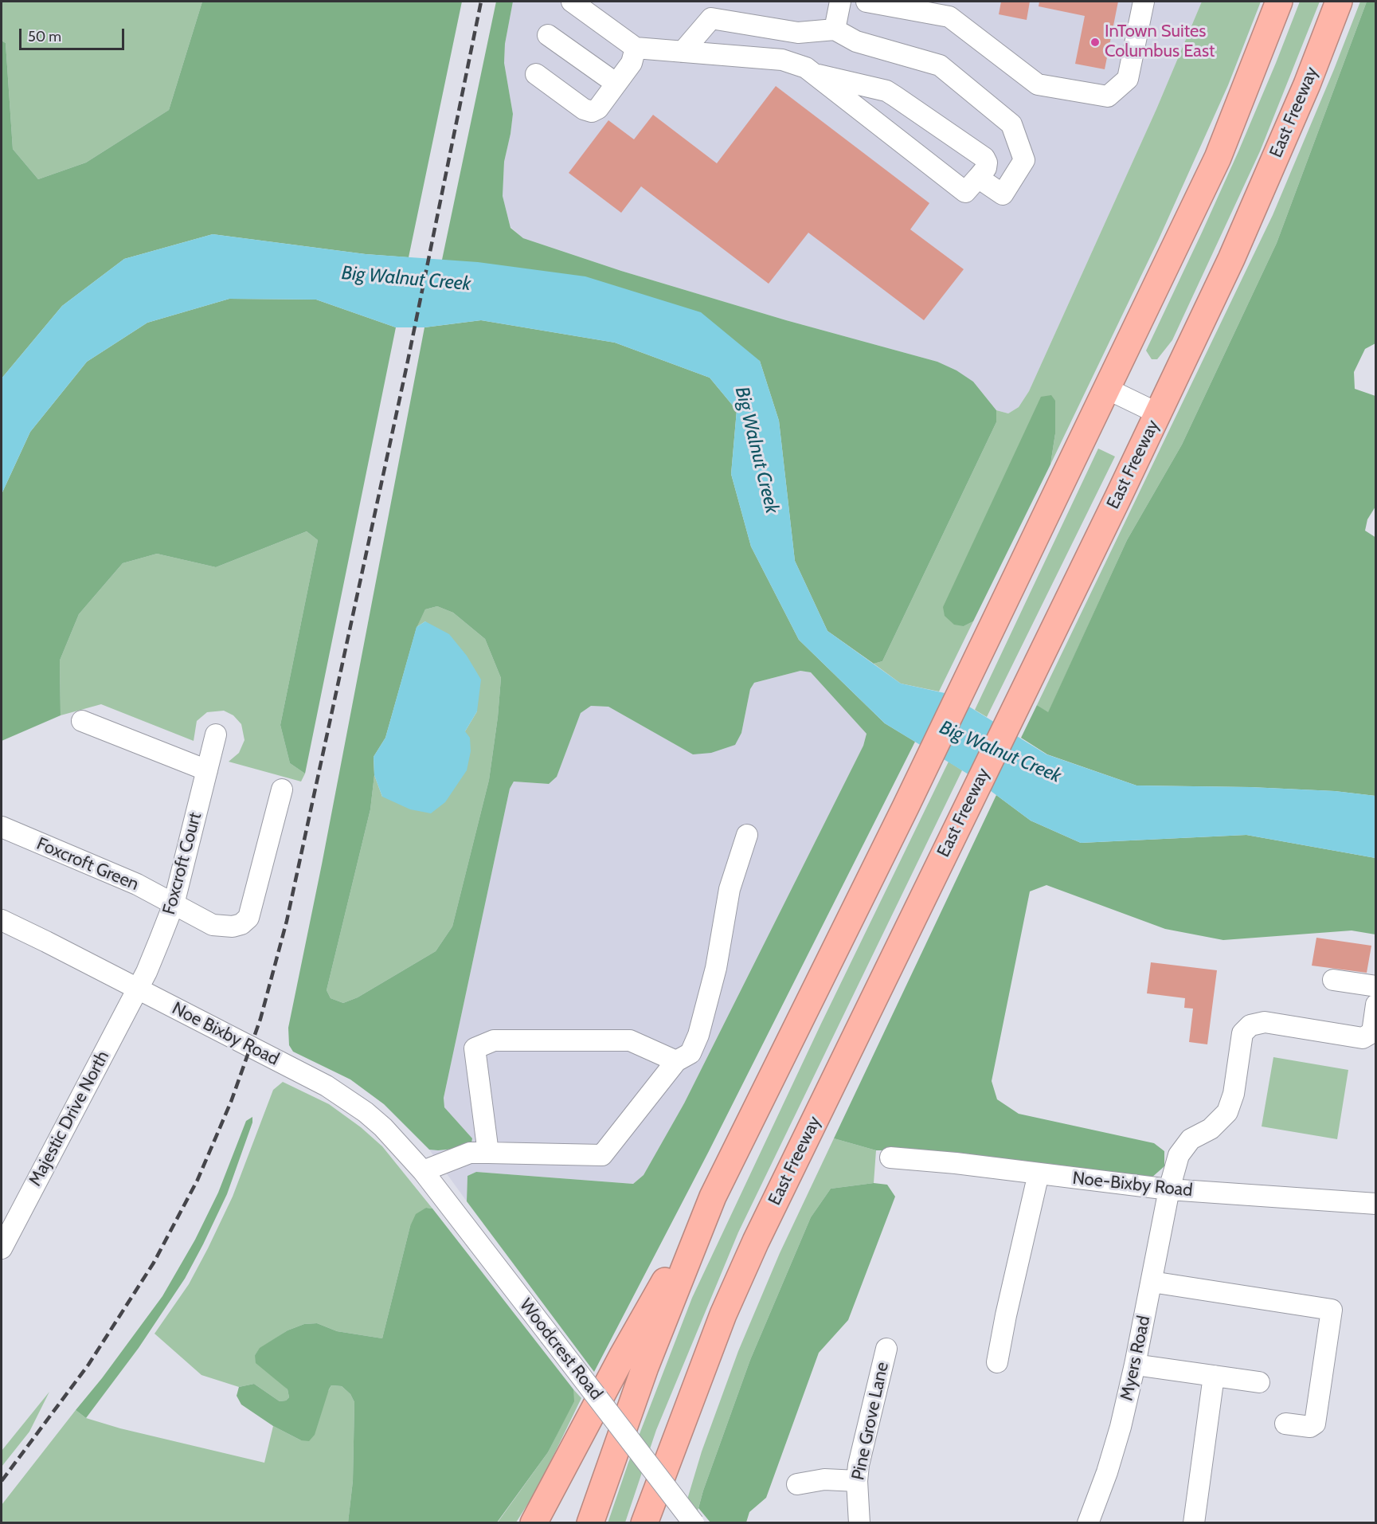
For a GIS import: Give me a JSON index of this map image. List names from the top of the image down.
{
  "streets": {
    "highway": ["East Freeway"],
    "street": [
      "Foxcroft Court",
      "Foxcroft Green",
      "Noe Bixby Road",
      "Majestic Drive North",
      "Noe-Bixby Road",
      "Woodcrest Road",
      "Myers Road",
      "Pine Grove Lane"
    ]
  },
  "crossings": [
    ["Foxcroft Court", "Foxcroft Green"],
    ["Foxcroft Court", "Noe Bixby Road"],
    ["Foxcroft Court", "Majestic Drive North"],
    ["Noe Bixby Road", "Majestic Drive North"],
    ["Noe Bixby Road", "Woodcrest Road"],
    ["Noe-Bixby Road", "Myers Road"]
  ],
  "water": ["Big Walnut Creek"],
  "places": ["InTown Suites Columbus East"],
  "scale_bar": "50 m"
}
